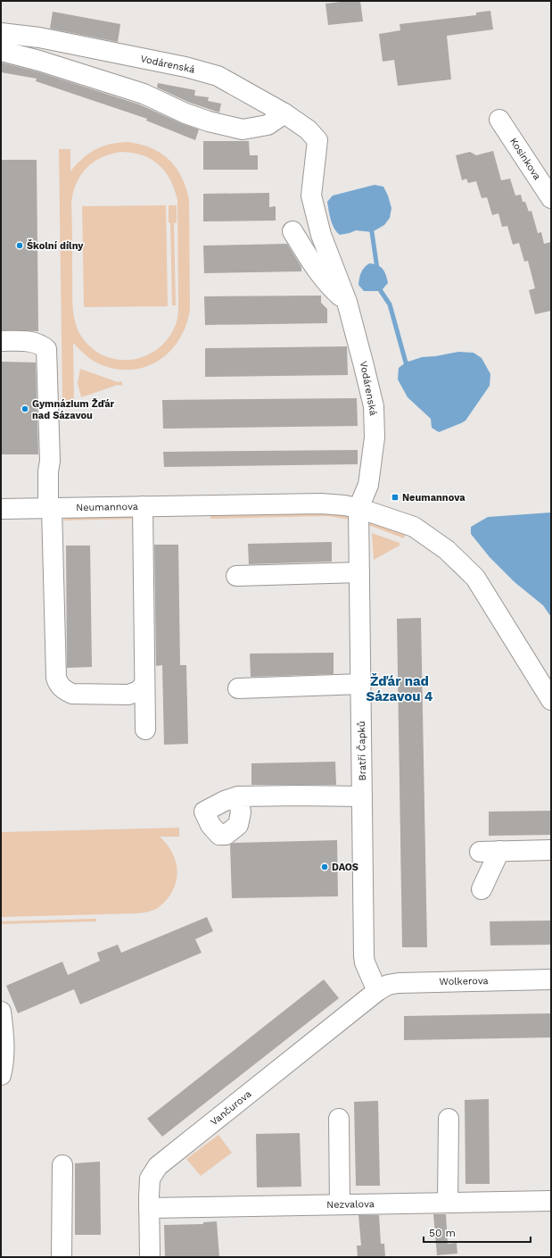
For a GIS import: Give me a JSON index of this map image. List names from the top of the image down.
{
  "streets": {
    "street": [
      "Vodárenská",
      "Kosinkova",
      "Neumannova",
      "Bratří Čapků",
      "Wolkerova",
      "Vančurova",
      "Nezvalova"
    ]
  },
  "crossings": [
    ["Vodárenská", "Neumannova"],
    ["Vodárenská", "Bratří Čapků"],
    ["Neumannova", "Bratří Čapků"],
    ["Bratří Čapků", "Wolkerova"],
    ["Bratří Čapků", "Vančurova"],
    ["Wolkerova", "Vančurova"],
    ["Vančurova", "Nezvalova"]
  ],
  "districts": ["Žďár nad Sázavou 4"],
  "places": {
    "other": ["Školní dílny", "Gymnázium Žďár nad Sázavou", "DAOS"],
    "transit": ["Neumannova"]
  },
  "scale_bar": "50 m"
}
